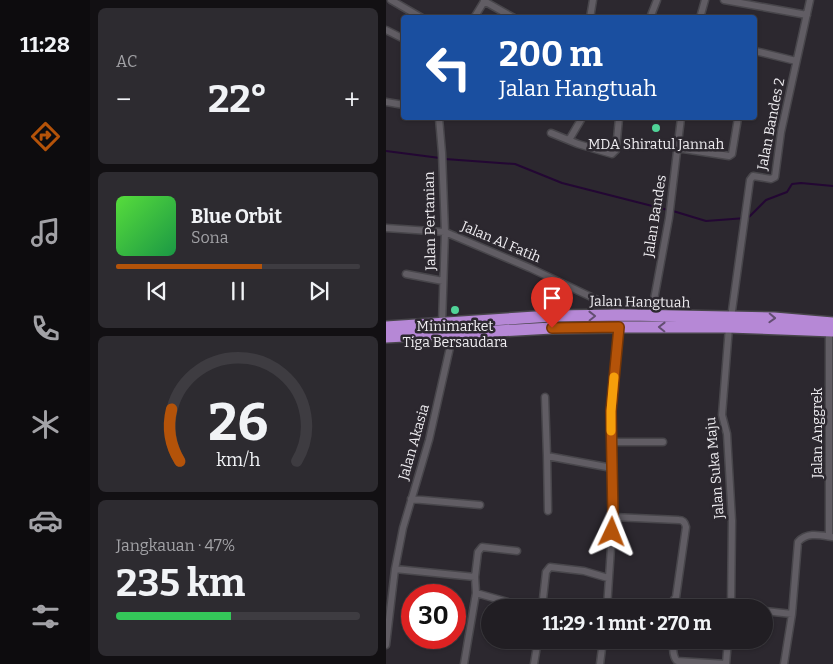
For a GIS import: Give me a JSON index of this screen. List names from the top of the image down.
{
  "streets": {
    "highway": ["Jalan Hangtuah"],
    "street": [
      "Jalan Bandes 2",
      "Jalan Bandes",
      "Jalan Pertanian",
      "Jalan Al Fatih",
      "Jalan Anggrek",
      "Jalan Akasia",
      "Jalan Suka Maju"
    ]
  },
  "crossings": [
    ["Jalan Bandes 2", "Jalan Hangtuah"],
    ["Jalan Bandes 2", "Jalan Suka Maju"],
    ["Jalan Bandes", "Jalan Hangtuah"],
    ["Jalan Pertanian", "Jalan Al Fatih"],
    ["Jalan Pertanian", "Jalan Hangtuah"],
    ["Jalan Al Fatih", "Jalan Hangtuah"],
    ["Jalan Hangtuah", "Jalan Anggrek"],
    ["Jalan Hangtuah", "Jalan Akasia"],
    ["Jalan Hangtuah", "Jalan Suka Maju"]
  ],
  "places": ["MDA Shiratul Jannah", "Minimarket Tiga Bersaudara"],
  "page": {
    "tabs": "11:28",
    "tile": [
      "AC",
      ["Jangkauan · 47%", "235 km"]
    ],
    "turn": ["200 m", "Jalan Hangtuah"],
    "heat": ["−", "22°", "+"],
    "song": ["Blue Orbit", "Sona"],
    "limit": "30",
    "trip": "11:29 · 1 mnt · 270 m",
    "gauge": ["26", "km/h"]
  }
}
